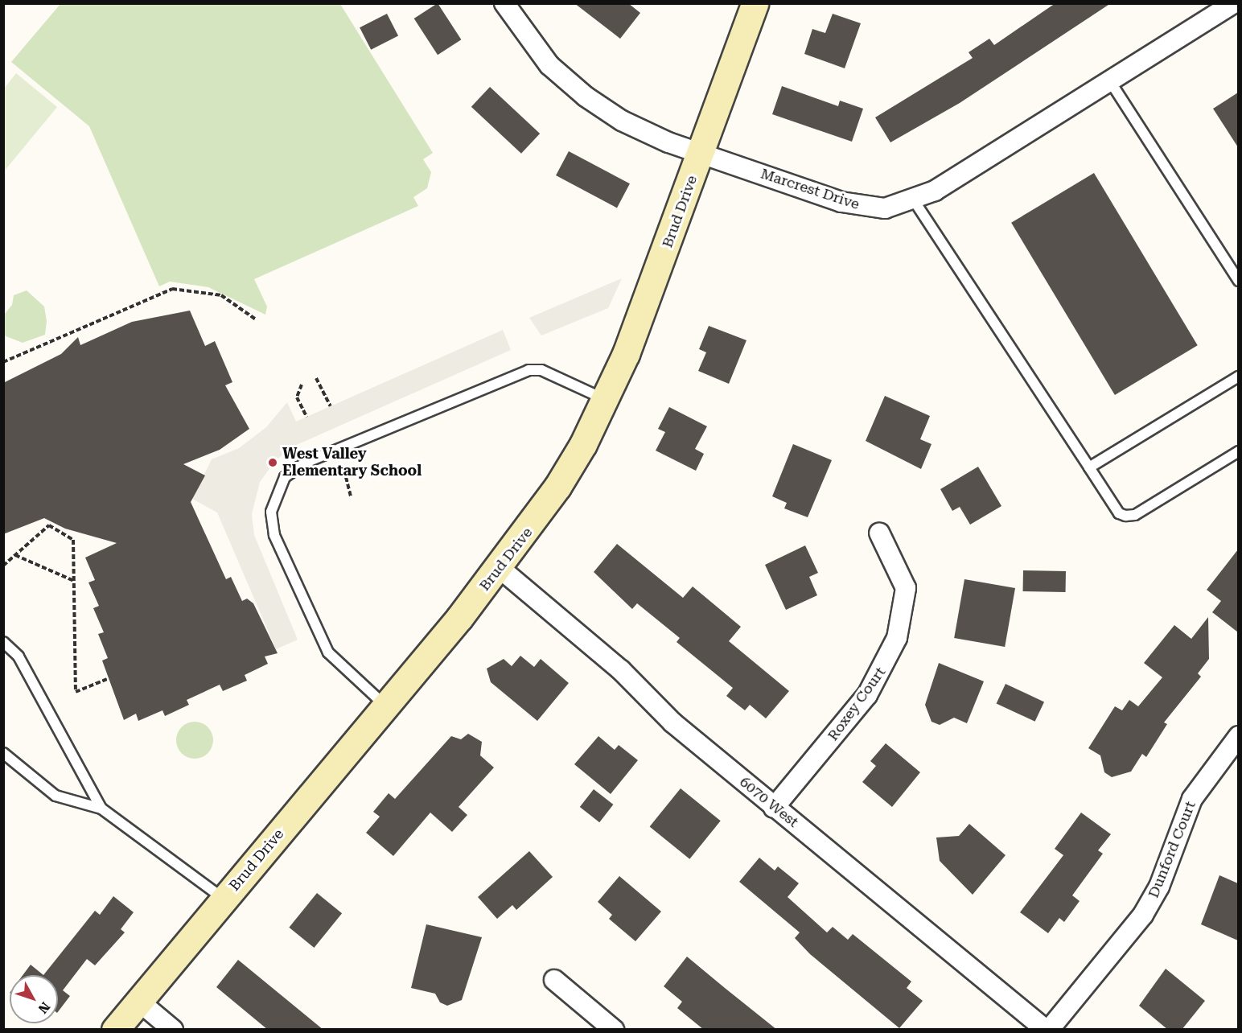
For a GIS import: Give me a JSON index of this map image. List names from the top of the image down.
{
  "streets": {
    "main road": ["Brud Drive"],
    "street": [
      "Marcrest Drive",
      "Roxey Court",
      "6070 West",
      "Dunford Court"
    ]
  },
  "crossings": [
    ["Marcrest Drive", "Brud Drive"],
    ["Brud Drive", "6070 West"],
    ["Roxey Court", "6070 West"],
    ["6070 West", "Dunford Court"]
  ],
  "places": ["West Valley Elementary School"],
  "north": "bottom right"
}
